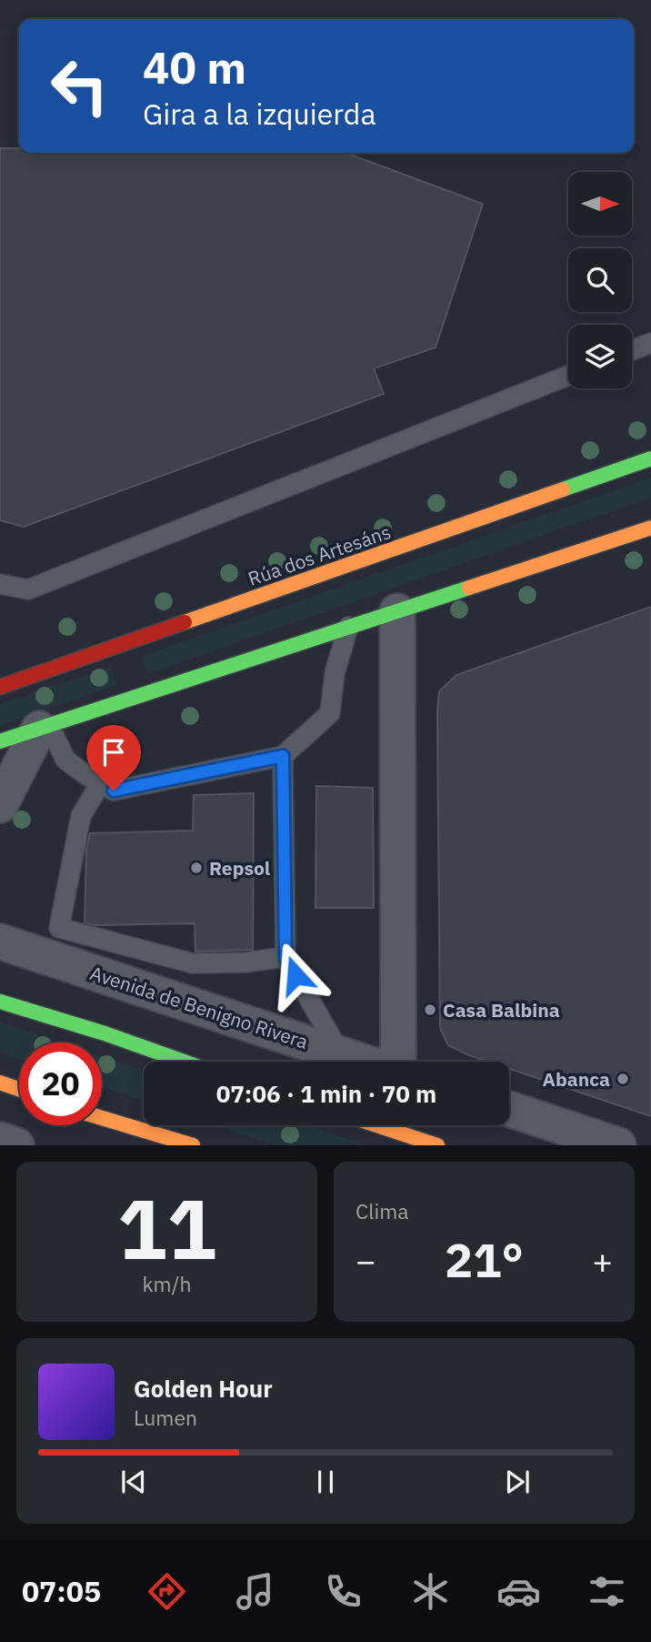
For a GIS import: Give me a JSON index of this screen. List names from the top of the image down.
{
  "streets": {
    "street": ["Rúa dos Artesáns", "Avenida de Benigno Rivera"]
  },
  "places": ["Repsol", "Casa Balbina", "Abanca"],
  "north": "right",
  "page": {
    "turn": ["40 m", "Gira a la izquierda"],
    "limit": "20",
    "trip": "07:06 · 1 min · 70 m",
    "tile": [
      ["11", "km/h"],
      "Clima"
    ],
    "heat": ["−", "21°", "+"],
    "song": ["Golden Hour", "Lumen"],
    "tabs": "07:05"
  }
}
